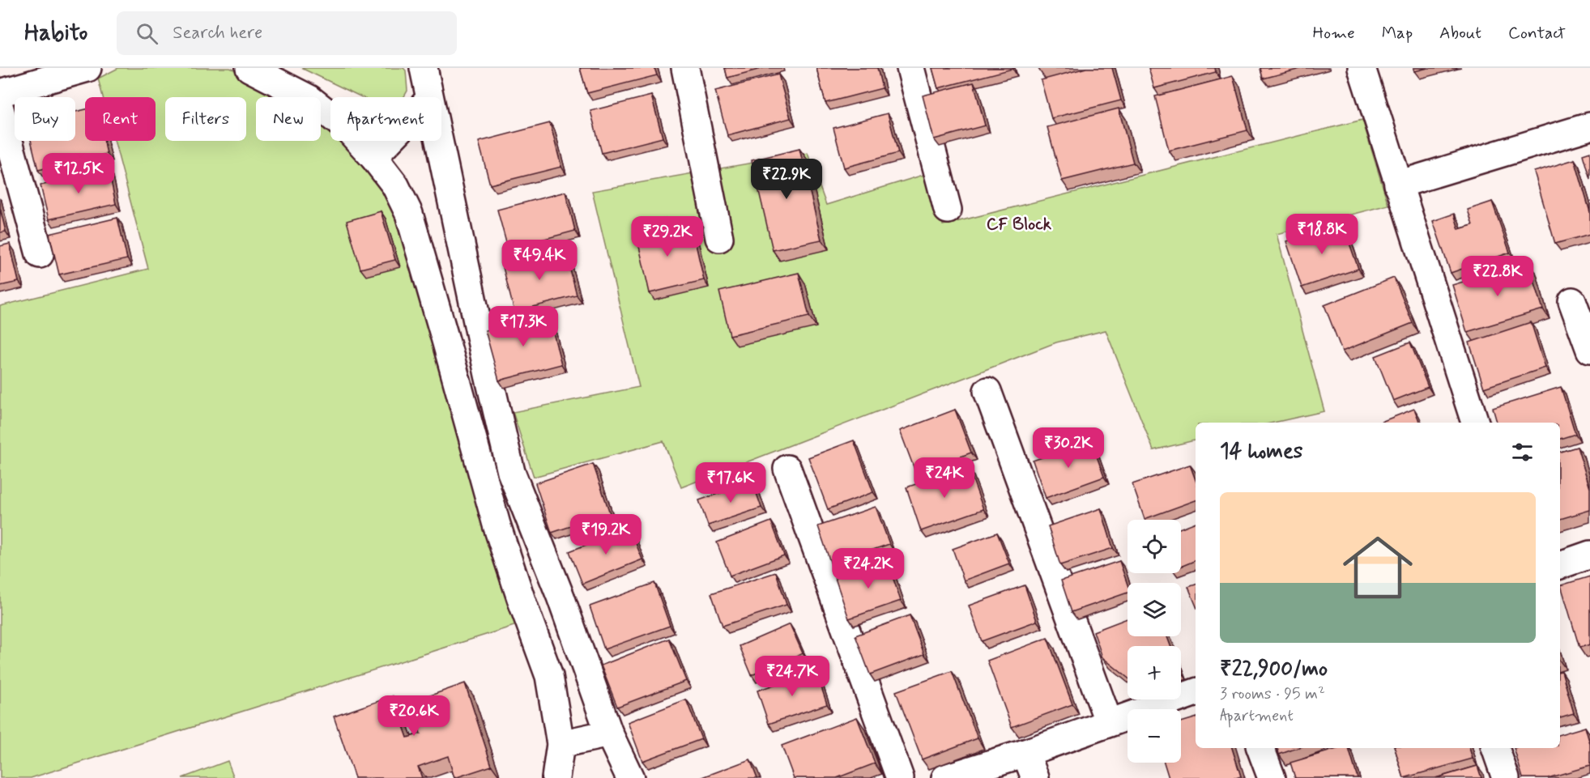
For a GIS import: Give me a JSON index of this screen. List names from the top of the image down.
{
  "districts": ["CF Block"],
  "page": {
    "header": "Habito",
    "search": "Search here",
    "nav": [
      "Home",
      "Map",
      "About",
      "Contact"
    ],
    "chip": [
      "Buy",
      "Rent",
      "Filters",
      "New",
      "Apartment"
    ],
    "price": [
      "₹12.5K",
      "₹22.9K",
      "₹18.8K",
      "₹29.2K",
      "₹49.4K",
      "₹22.8K",
      "₹17.3K",
      "₹30.2K",
      "₹24K",
      "₹17.6K",
      "₹19.2K",
      "₹24.2K",
      "₹24.7K",
      "₹20.6K"
    ],
    "heading": "14 homes",
    "list": [
      {
        "name": "₹22,900/mo",
        "note": "3 rooms · 95 m² · Apartment"
      }
    ],
    "map_buttons": ["+", "−"]
  }
}
